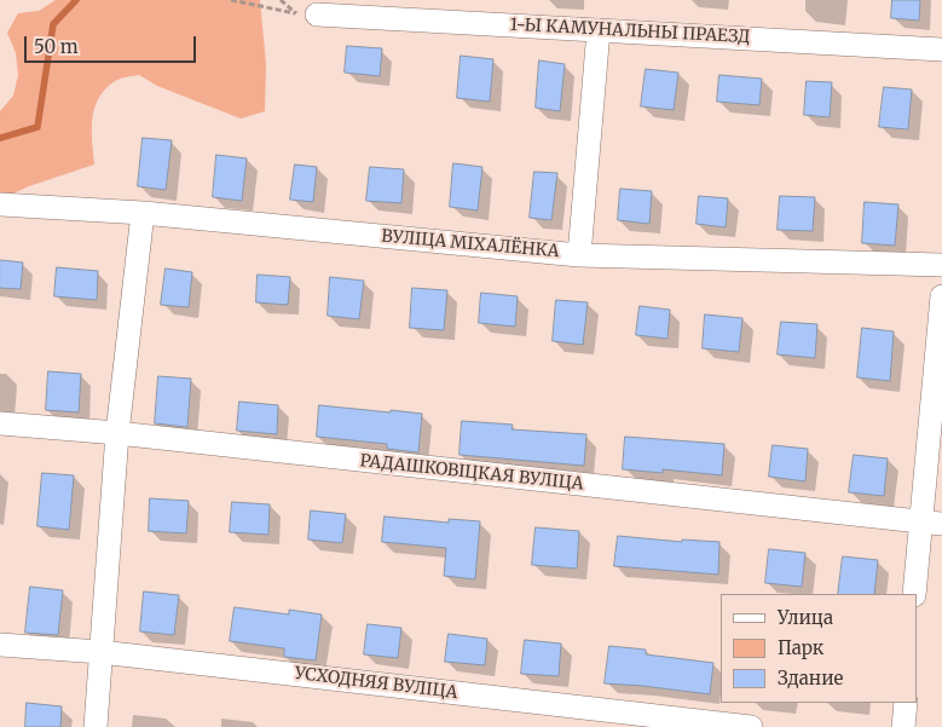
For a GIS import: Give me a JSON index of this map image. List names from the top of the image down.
{
  "streets": {
    "street": [
      "1-Ы КАМУНАЛЬНЫ ПРАЕЗД",
      "ВУЛІЦА МІХАЛЁНКА",
      "РАДАШКОВІЦКАЯ ВУЛІЦА",
      "УСХОДНЯЯ ВУЛІЦА"
    ]
  },
  "legend": ["Улица", "Парк", "Здание"],
  "scale_bar": "50 m"
}
